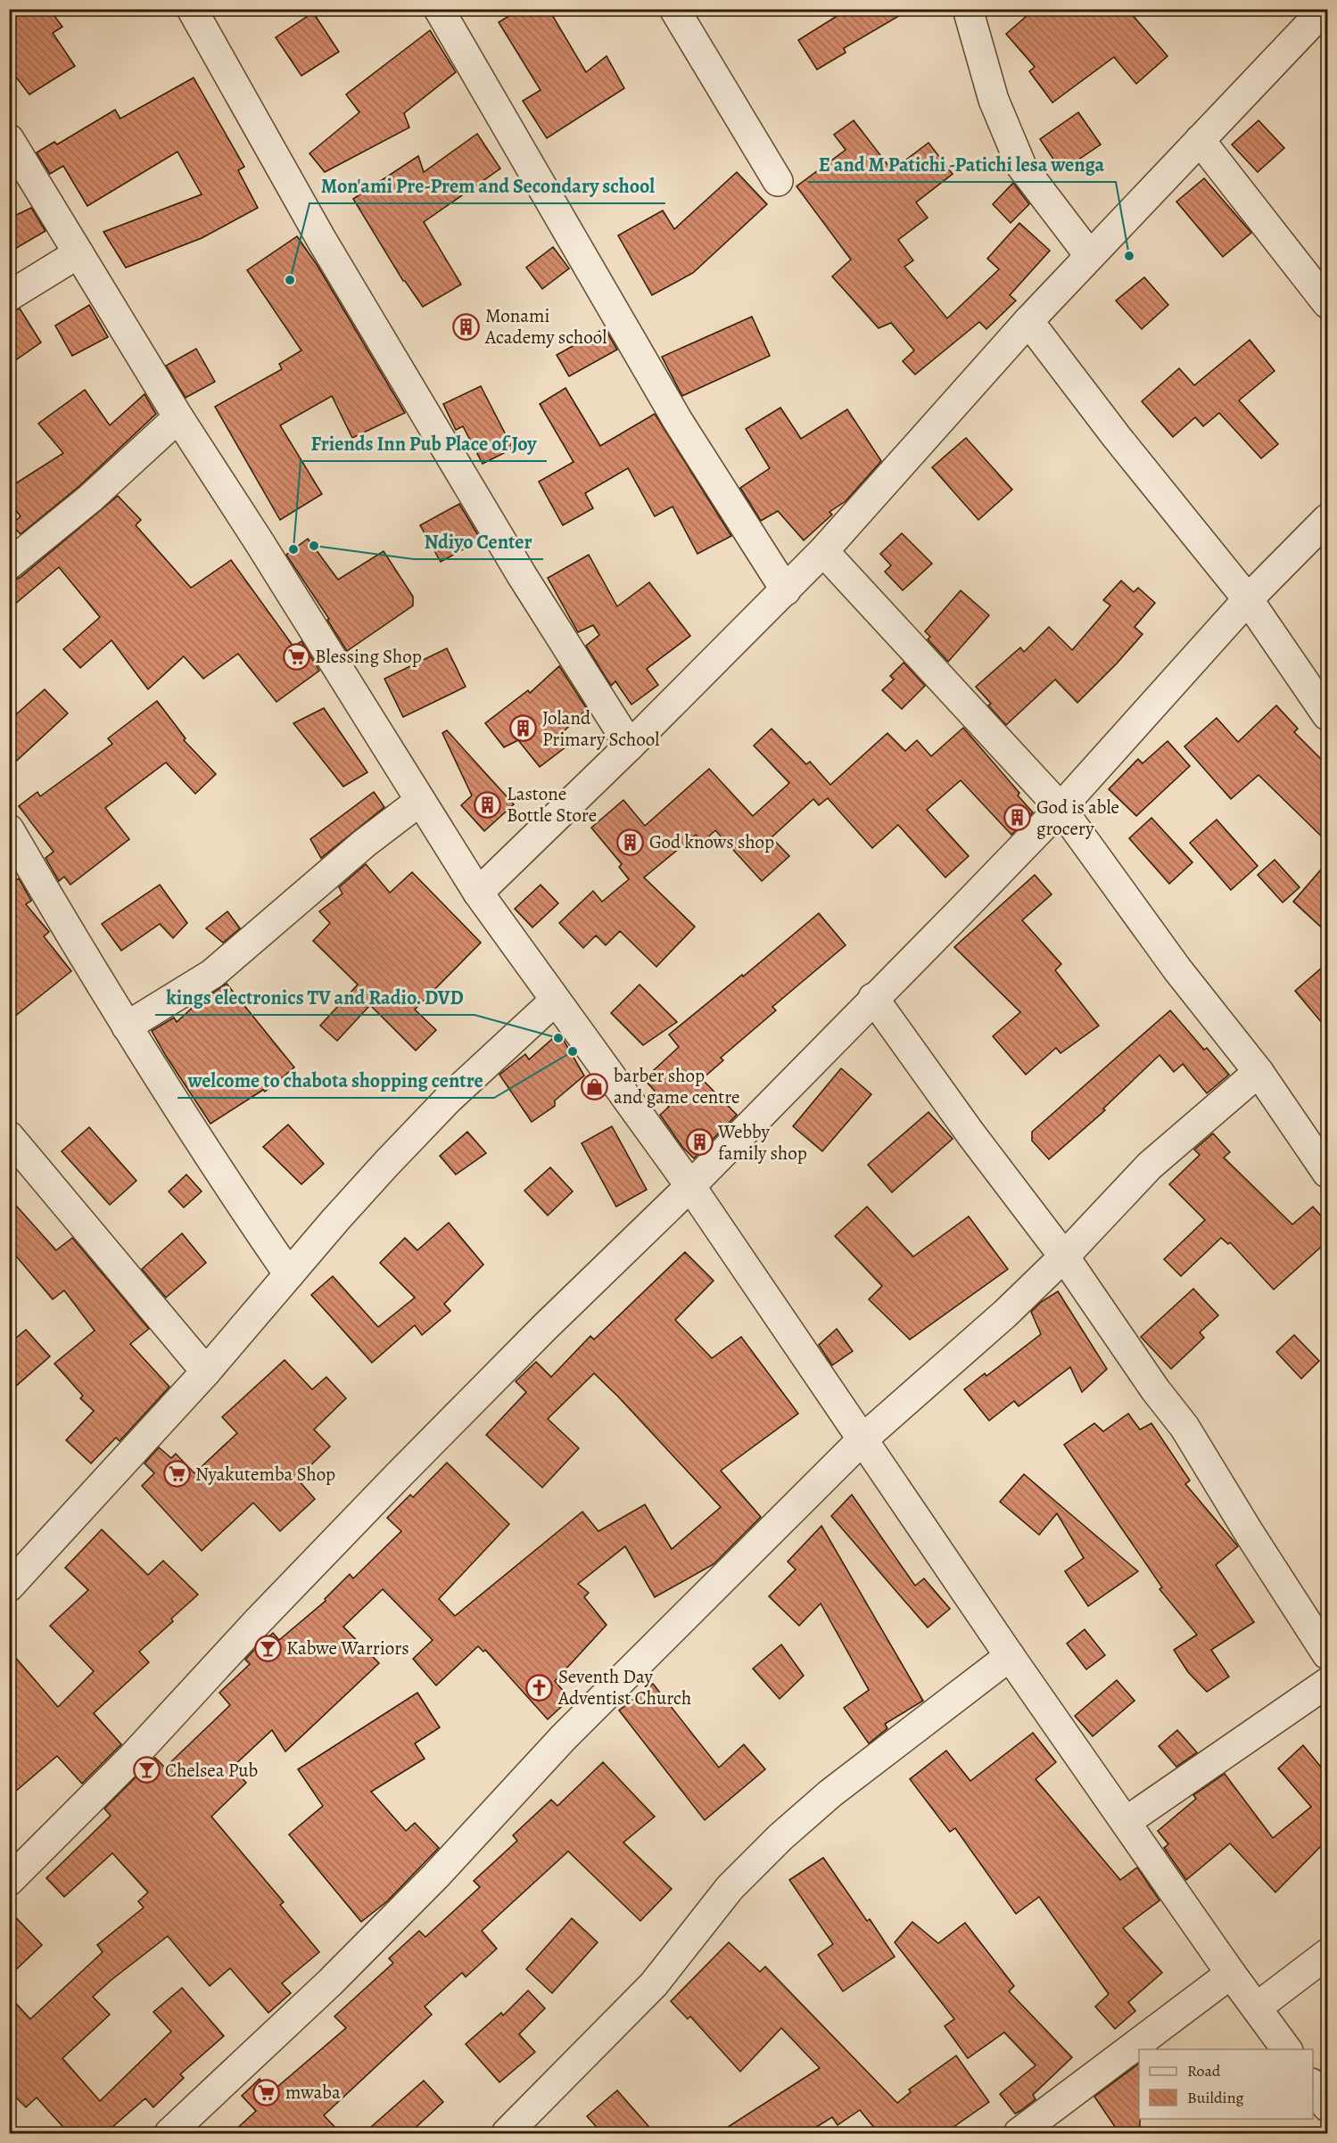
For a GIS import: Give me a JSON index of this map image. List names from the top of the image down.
{
  "places": {
    "other": [
      "E and M Patichi -Patichi lesa wenga",
      "Mon'ami Pre-Prem and Secondary school",
      "Ndiyo Center",
      "Friends Inn Pub Place of Joy",
      "kings electronics TV and Radio. DVD",
      "welcome to chabota shopping centre"
    ],
    "building": [
      "Monami Academy school",
      "Joland Primary School",
      "Lastone Bottle Store",
      "God is able grocery",
      "God knows shop",
      "Webby family shop"
    ],
    "supermarket": ["Blessing Shop", "Nyakutemba Shop", "mwaba"],
    "shop": ["barber shop and game centre"],
    "bar": ["Kabwe Warriors", "Chelsea Pub"],
    "church": ["Seventh Day Adventist Church"]
  },
  "legend": ["Road", "Building"]
}
